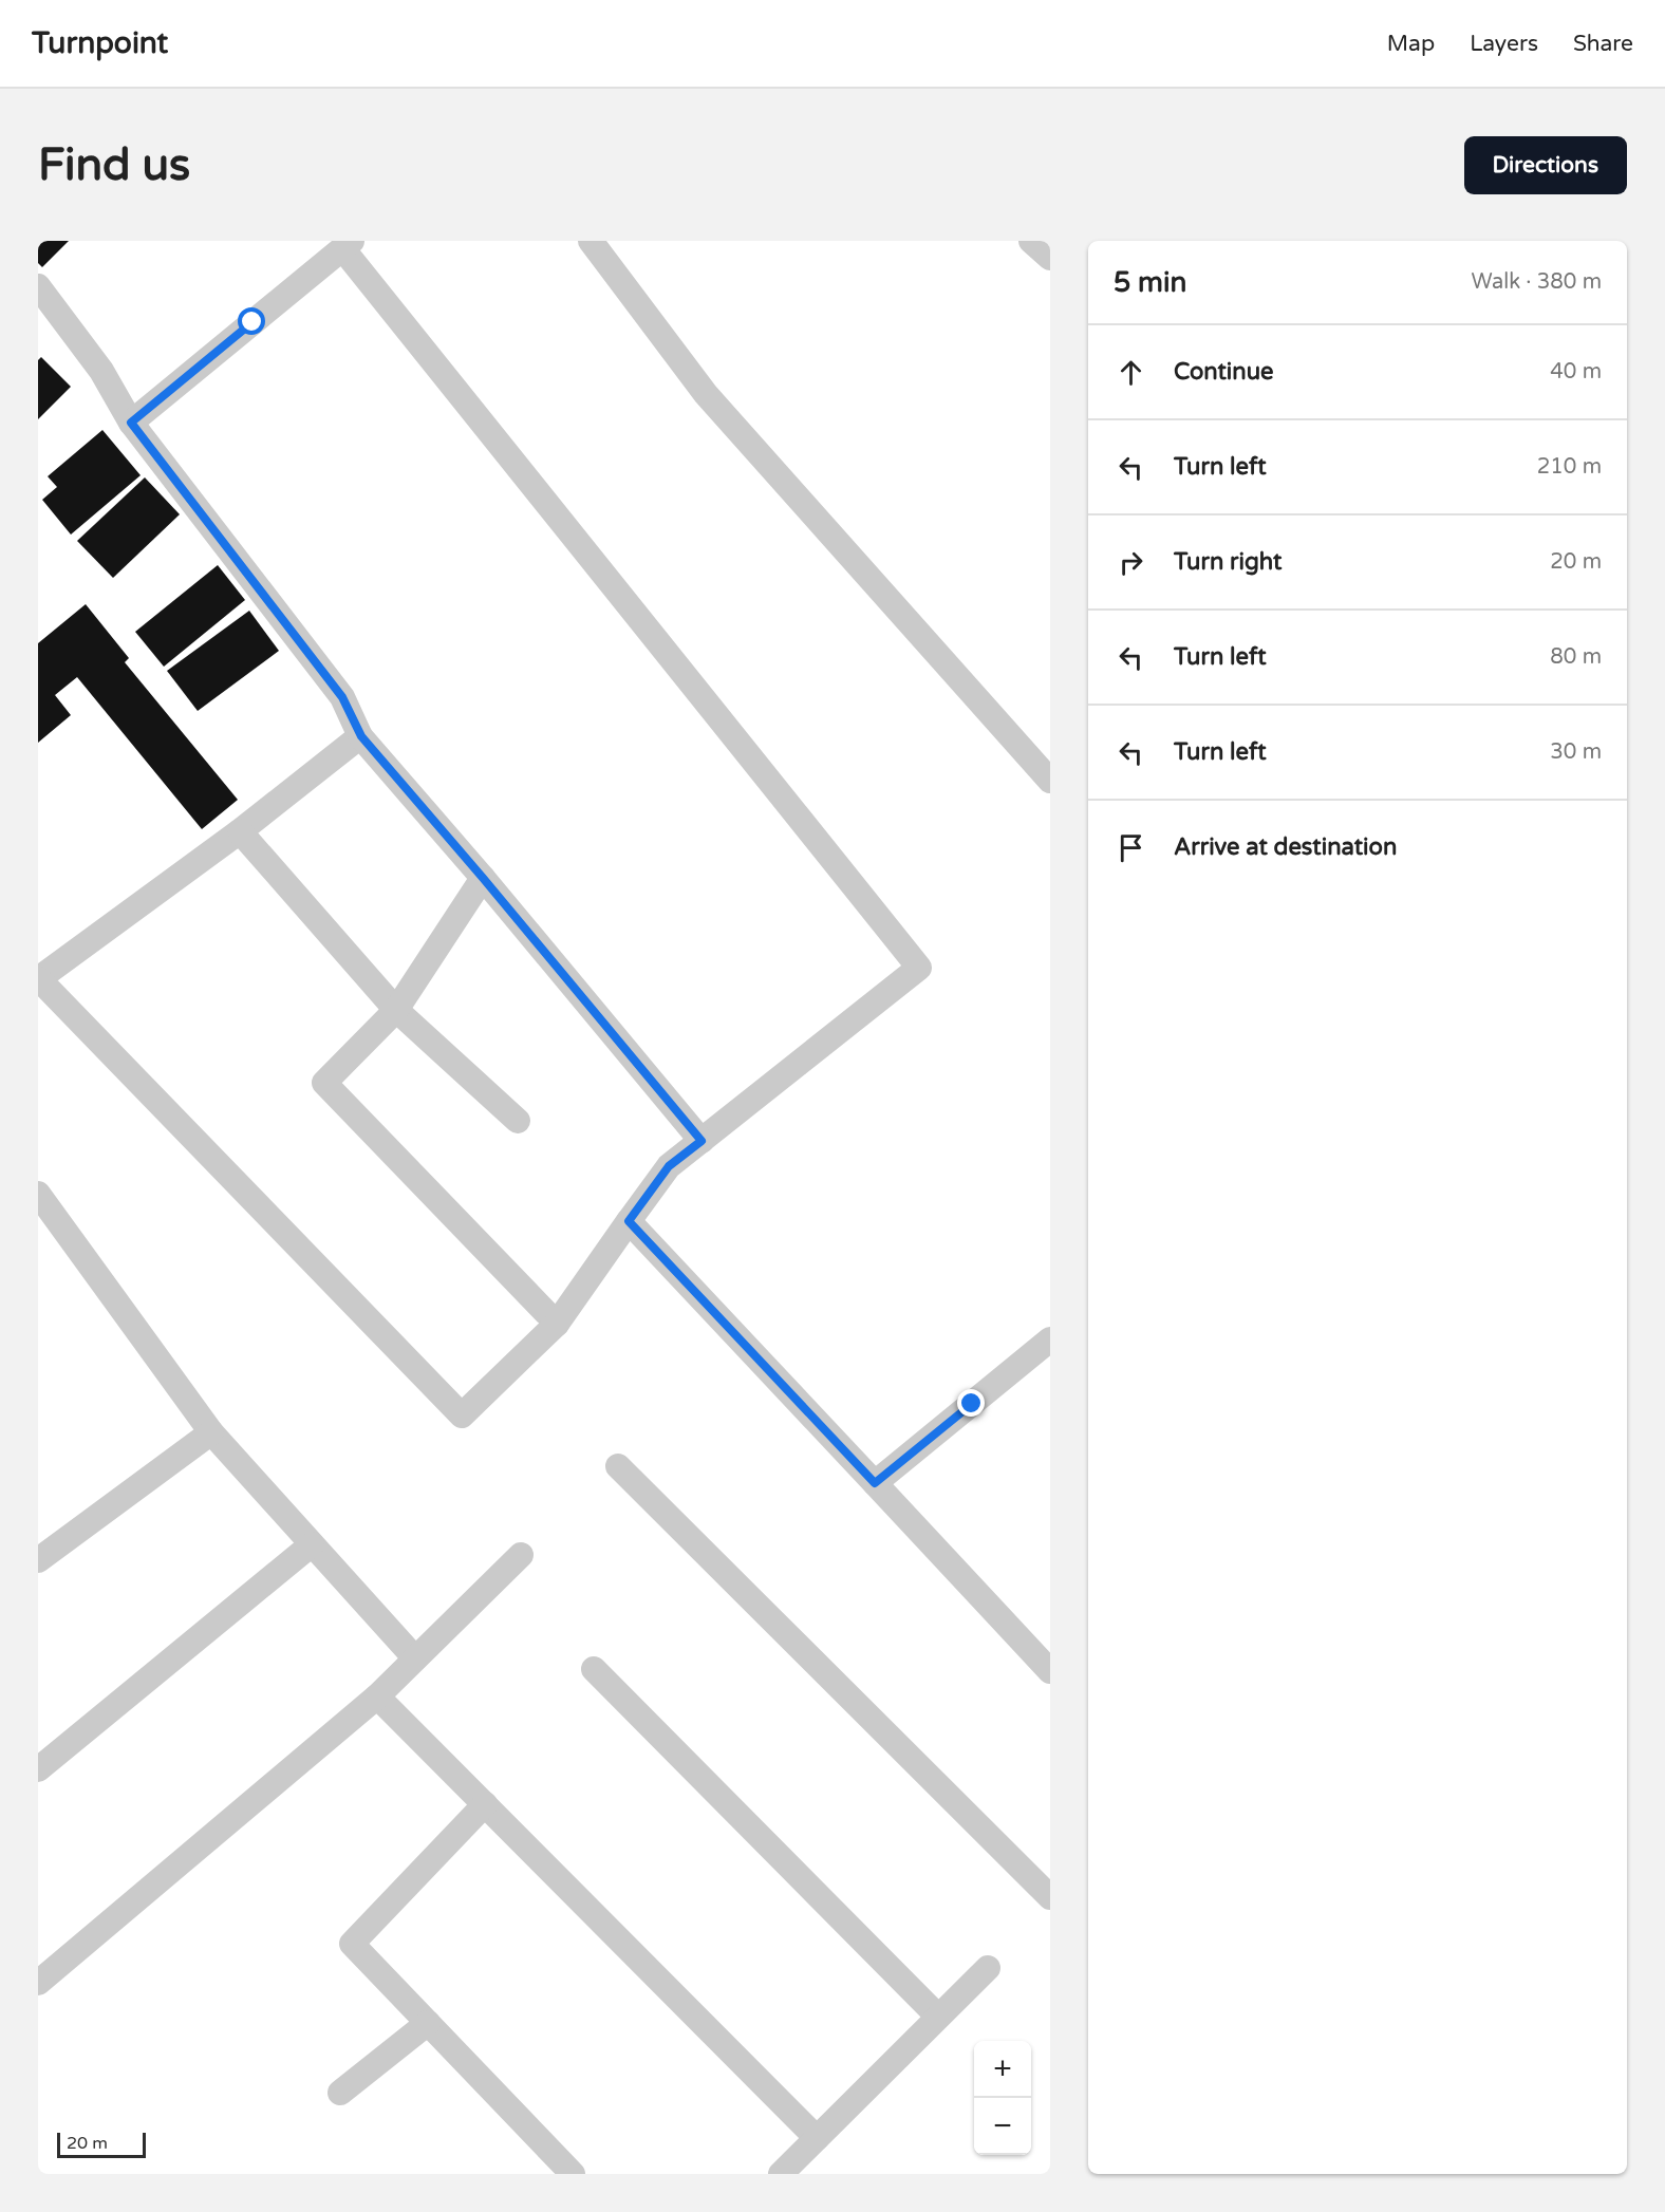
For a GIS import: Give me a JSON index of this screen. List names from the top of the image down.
{
  "scale_bar": "20 m",
  "page": {
    "header": "Turnpoint",
    "nav": ["Map", "Layers", "Share"],
    "buttons": "Directions",
    "title": "Find us",
    "heading": ["5 min", "Walk · 380 m"],
    "list": [
      ["Continue", "40 m"],
      ["Turn left", "210 m"],
      ["Turn right", "20 m"],
      ["Turn left", "80 m"],
      ["Turn left", "30 m"],
      "Arrive at destination"
    ],
    "map_buttons": ["+", "−"],
    "scale": "20 m"
  }
}
